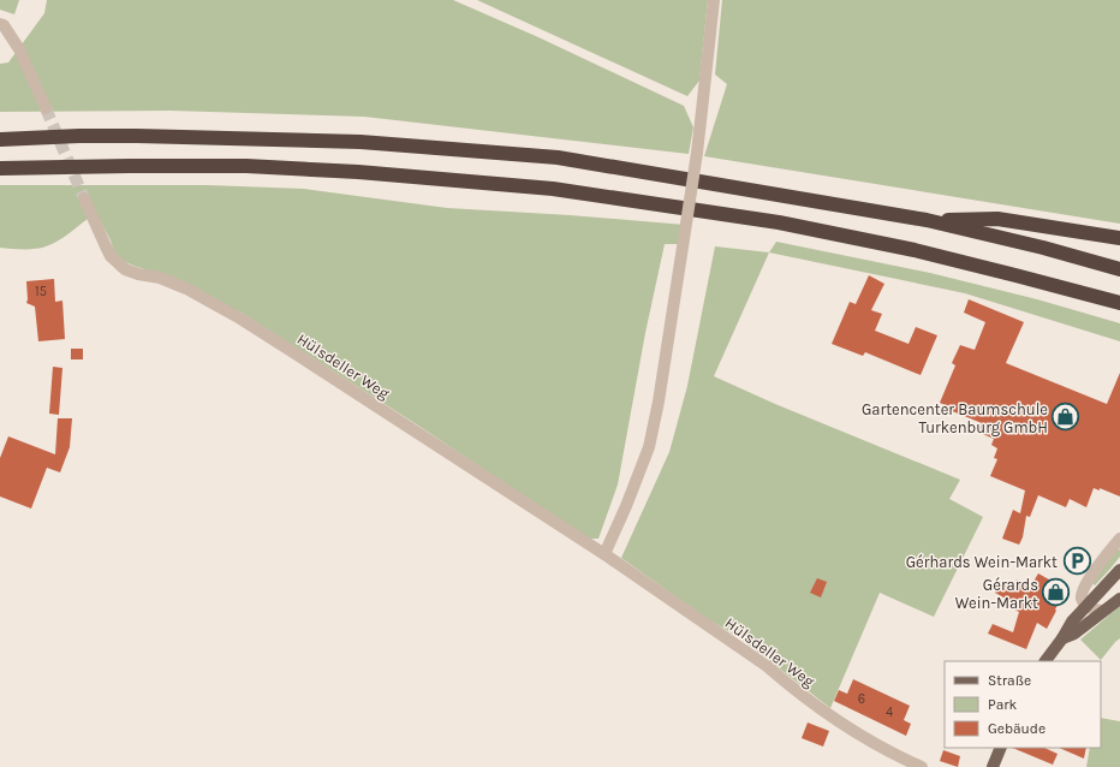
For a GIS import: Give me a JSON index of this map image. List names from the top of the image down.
{
  "streets": {
    "street": ["Hülsdeller Weg"]
  },
  "places": {
    "shop": ["Gartencenter Baumschule Turkenburg GmbH", "Gérards Wein-Markt"],
    "parking": ["Gérhards Wein-Markt"]
  },
  "house_numbers": ["15", "6", "4"],
  "legend": ["Straße", "Park", "Gebäude"]
}
